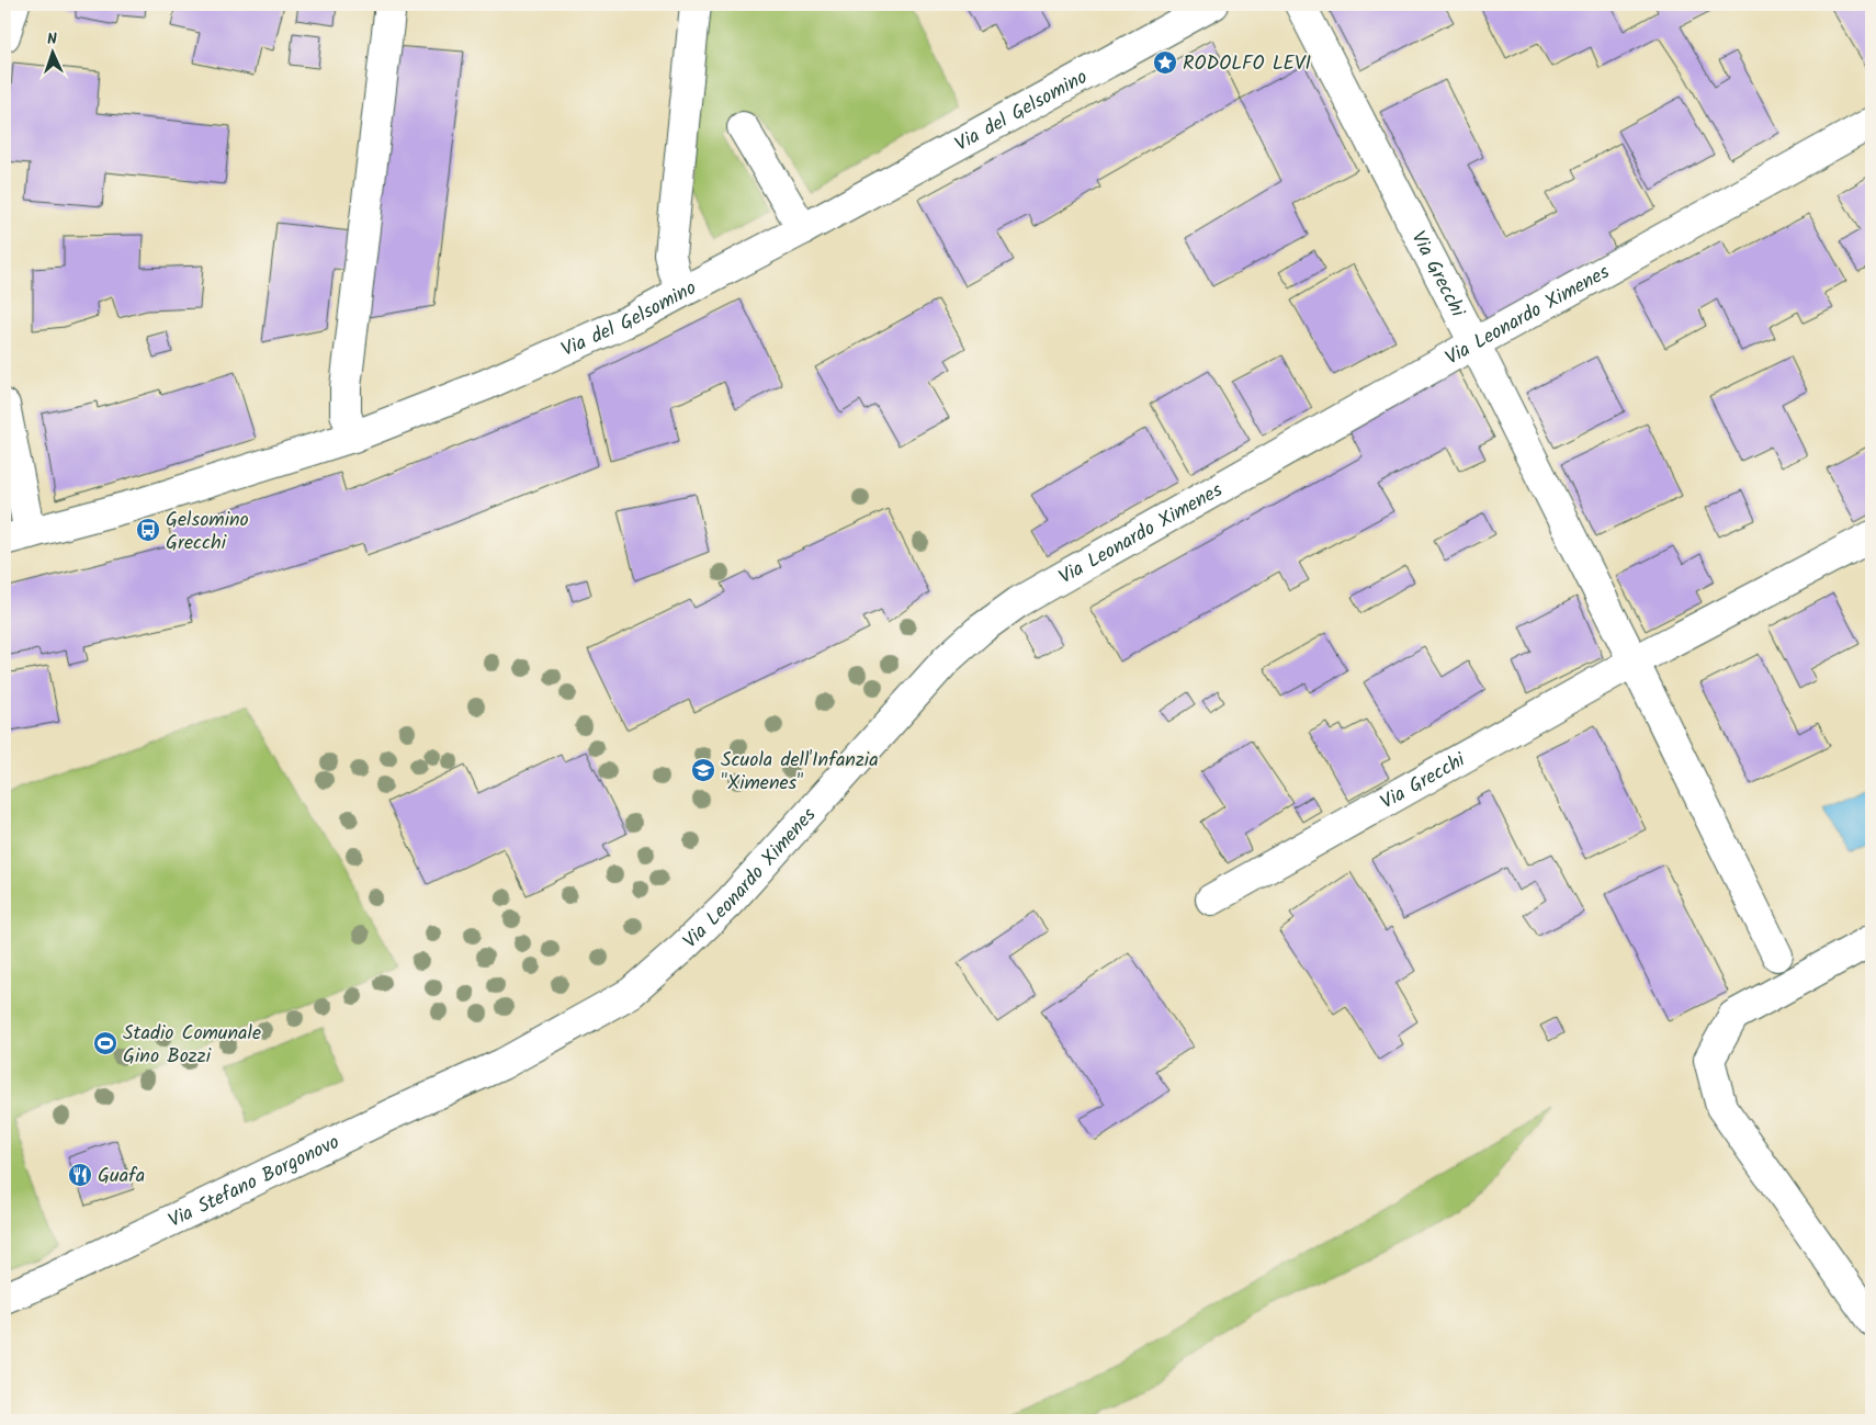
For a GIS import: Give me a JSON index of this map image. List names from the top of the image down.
{
  "streets": {
    "street": [
      "Via del Gelsomino",
      "Via Grecchi",
      "Via Leonardo Ximenes",
      "Via Stefano Borgonovo"
    ]
  },
  "crossings": [
    ["Via Grecchi", "Via Leonardo Ximenes"],
    ["Via Leonardo Ximenes", "Via Stefano Borgonovo"]
  ],
  "places": {
    "place": ["RODOLFO LEVI"],
    "bus stop": ["Gelsomino Grecchi"],
    "school or university": ["Scuola dell'Infanzia \"Ximenes\""],
    "sports": ["Stadio Comunale Gino Bozzi"],
    "restaurant": ["Guafa"]
  },
  "north": "top"
}
